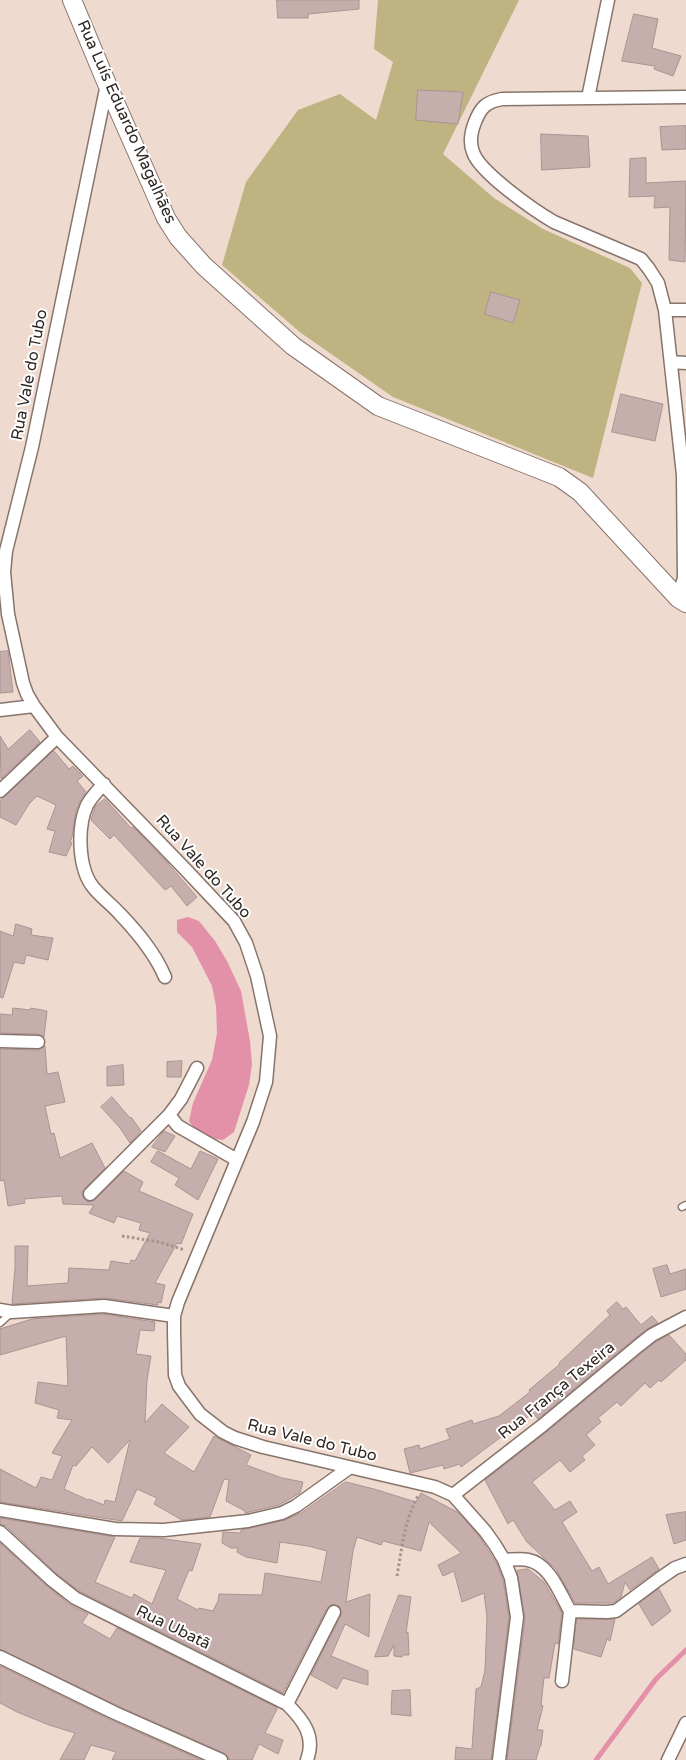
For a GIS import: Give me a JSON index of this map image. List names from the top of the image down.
{
  "streets": {
    "main road": ["Rua Luís Eduardo Magalhães"],
    "street": ["Rua Vale do Tubo", "Rua França Texeira", "Rua Ubatã"]
  },
  "crossings": [
    ["Rua Luís Eduardo Magalhães", "Rua Vale do Tubo"],
    ["Rua Vale do Tubo", "Rua França Texeira"]
  ]
}
